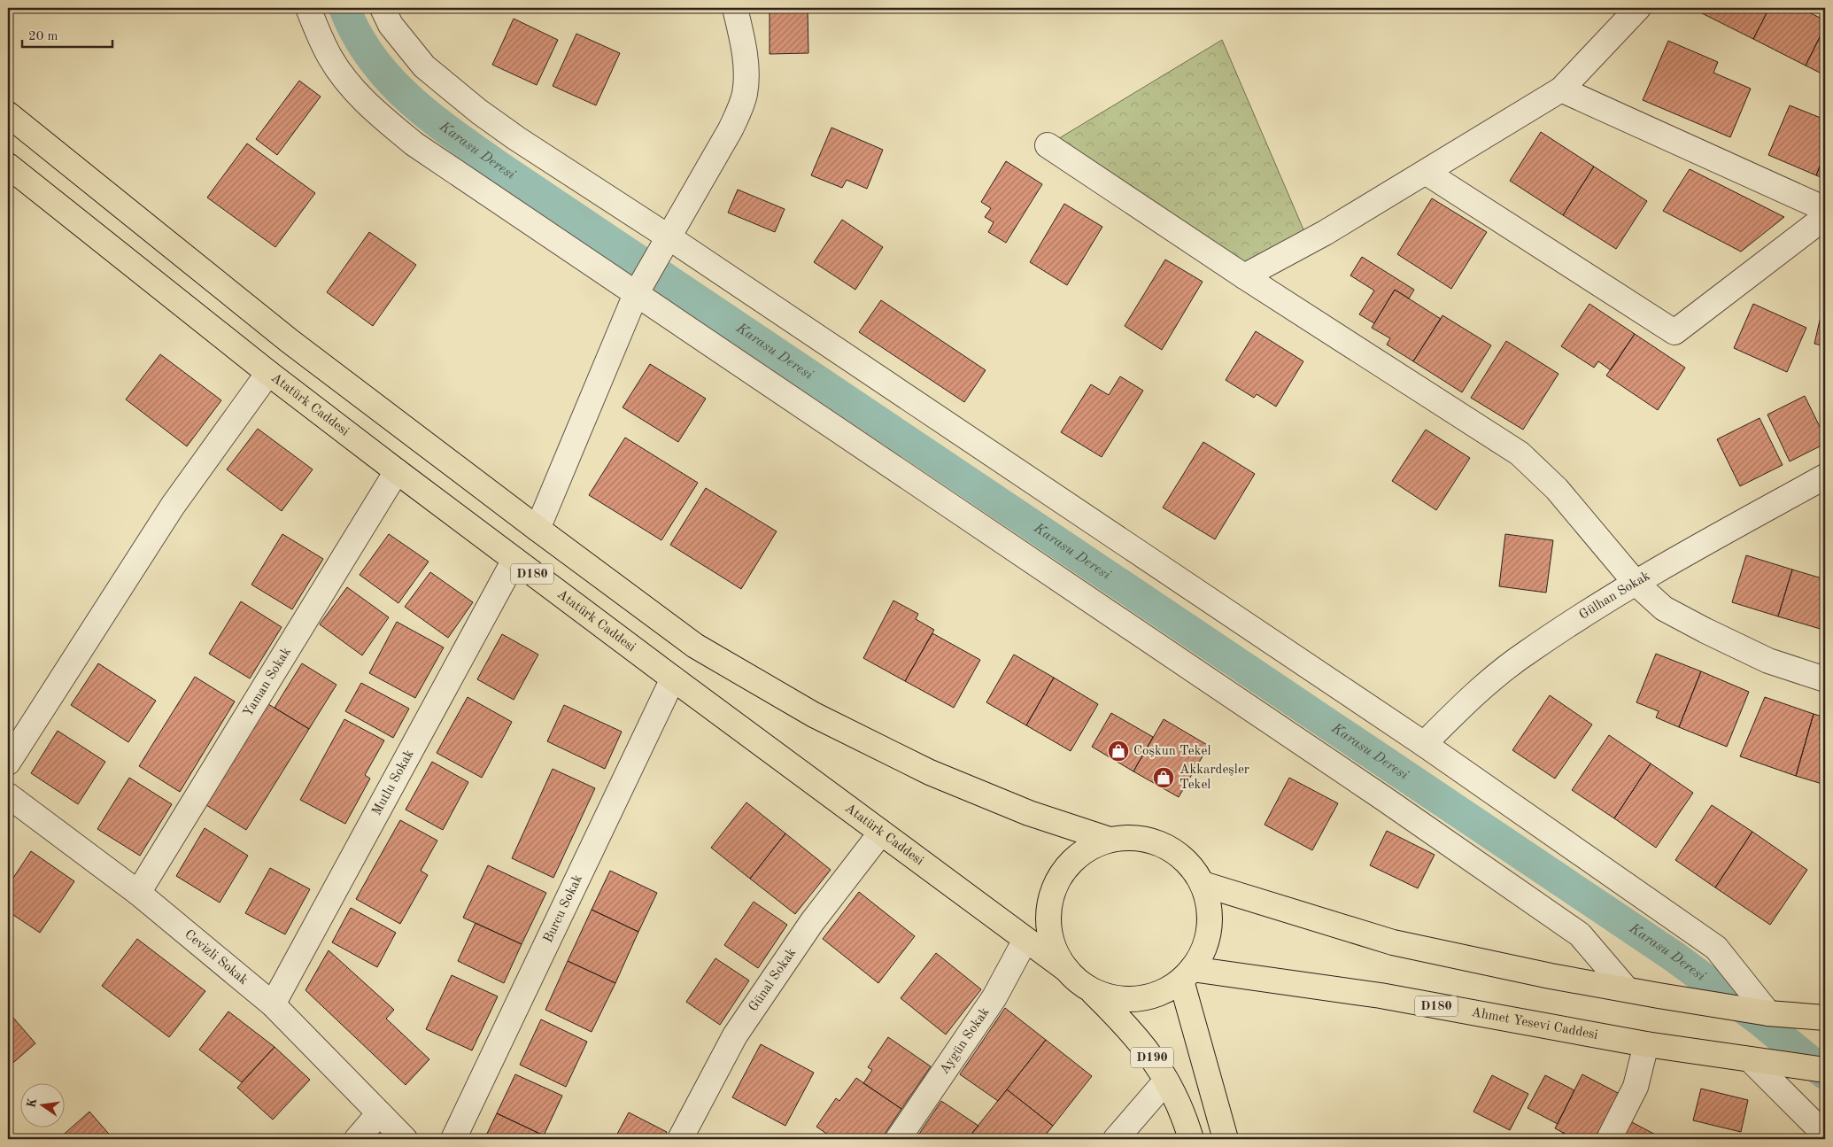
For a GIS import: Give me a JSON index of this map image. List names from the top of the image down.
{
  "streets": {
    "highway": [
      "Atatürk Caddesi",
      "D180",
      "Ahmet Yesevi Caddesi",
      "D190"
    ],
    "street": [
      "Gülhan Sokak",
      "Yaman Sokak",
      "Mutlu Sokak",
      "Burcu Sokak",
      "Cevizli Sokak",
      "Günal Sokak",
      "Aygün Sokak"
    ]
  },
  "crossings": [
    ["Atatürk Caddesi", "Yaman Sokak"],
    ["Atatürk Caddesi", "Mutlu Sokak"],
    ["Atatürk Caddesi", "Burcu Sokak"],
    ["Atatürk Caddesi", "Günal Sokak"],
    ["Atatürk Caddesi", "Ahmet Yesevi Caddesi"],
    ["Atatürk Caddesi", "Aygün Sokak"],
    ["Atatürk Caddesi", "D190"],
    ["Yaman Sokak", "Cevizli Sokak"],
    ["Mutlu Sokak", "Cevizli Sokak"]
  ],
  "water": ["Karasu Deresi"],
  "places": {
    "shop": ["Coşkun Tekel", "Akkardeşler Tekel"]
  },
  "scale_bar": "20 m",
  "north": "left"
}
